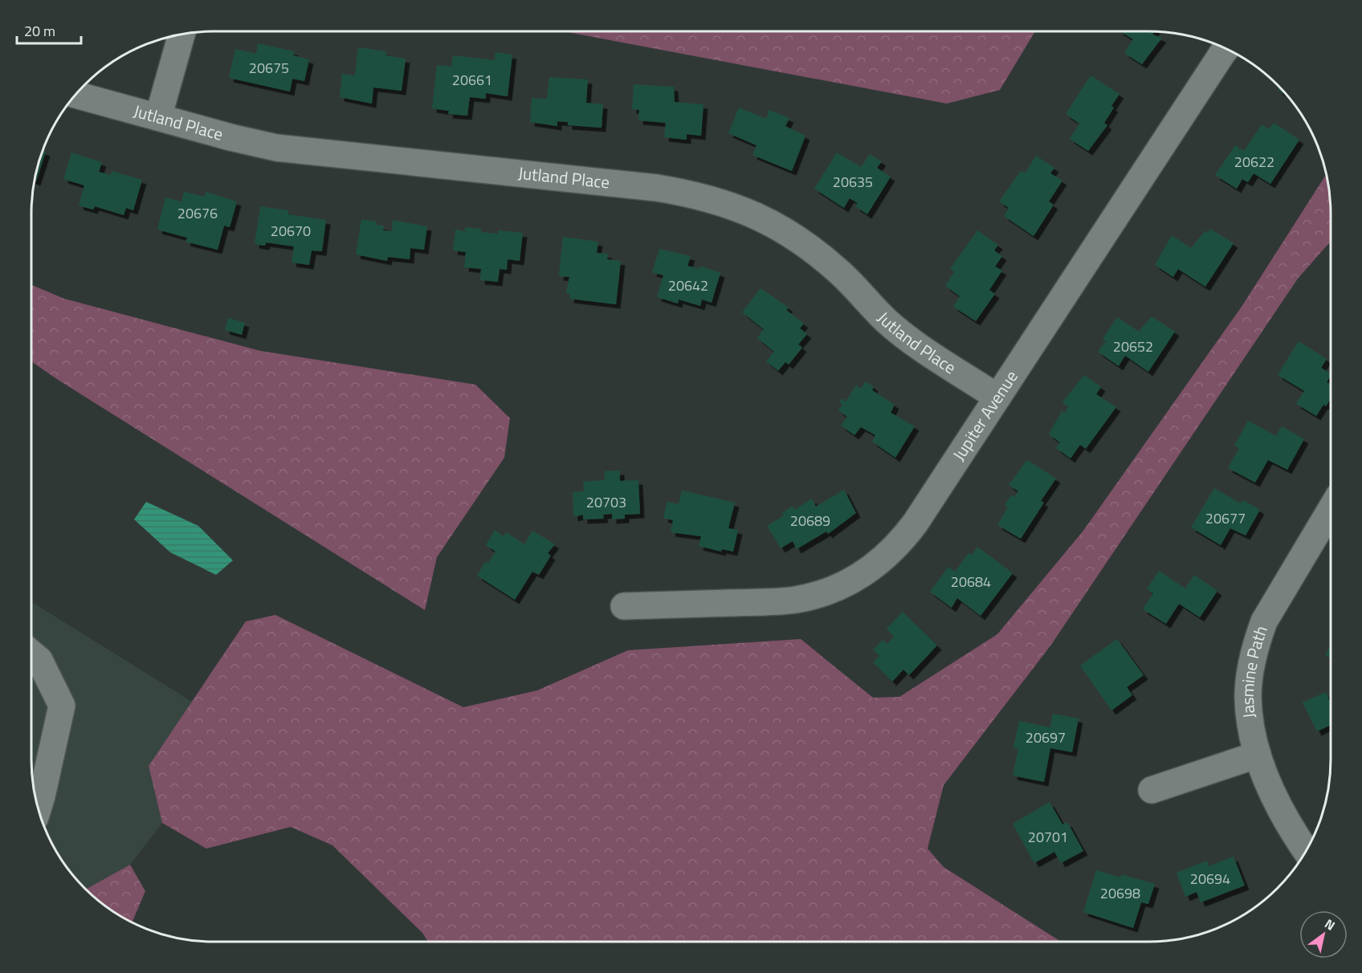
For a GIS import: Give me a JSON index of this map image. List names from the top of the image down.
{
  "streets": {
    "street": ["Jutland Place", "Jupiter Avenue", "Jasmine Path"]
  },
  "crossings": [
    ["Jutland Place", "Jupiter Avenue"]
  ],
  "house_numbers": [
    "20675",
    "20661",
    "20622",
    "20635",
    "20676",
    "20670",
    "20642",
    "20652",
    "20703",
    "20677",
    "20689",
    "20684",
    "20697",
    "20701",
    "20694",
    "20698"
  ],
  "scale_bar": "20 m",
  "north": "top right"
}
